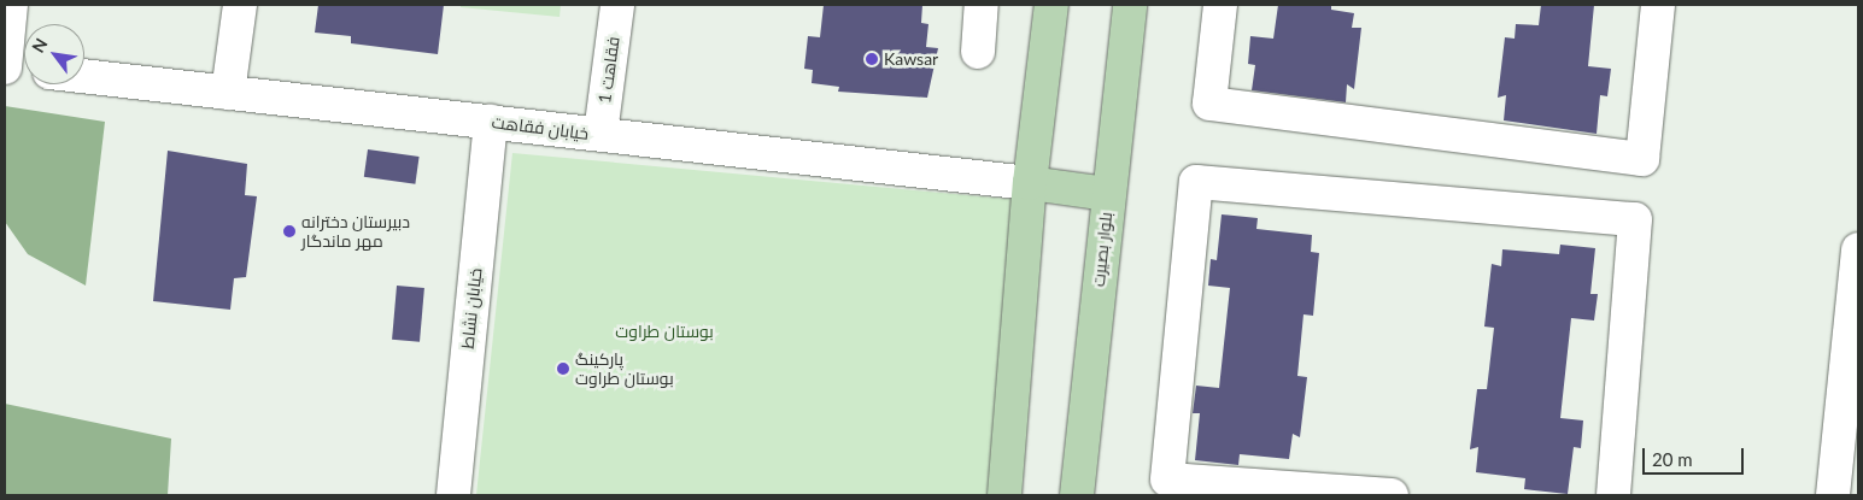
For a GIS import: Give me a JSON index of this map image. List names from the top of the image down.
{
  "streets": {
    "main road": ["بلوار بصیرت"],
    "street": ["فقاهت 1", "خیابان فقاهت", "خیابان نشاط"]
  },
  "crossings": [
    ["فقاهت 1", "خیابان فقاهت"],
    ["خیابان فقاهت", "خیابان نشاط"]
  ],
  "parks": ["بوستان طراوت"],
  "places": ["Kawsar", "دبیرستان دخترانه مهر ماندگار", "پارکینگ بوستان طراوت"],
  "scale_bar": "20 m",
  "north": "top left"
}
